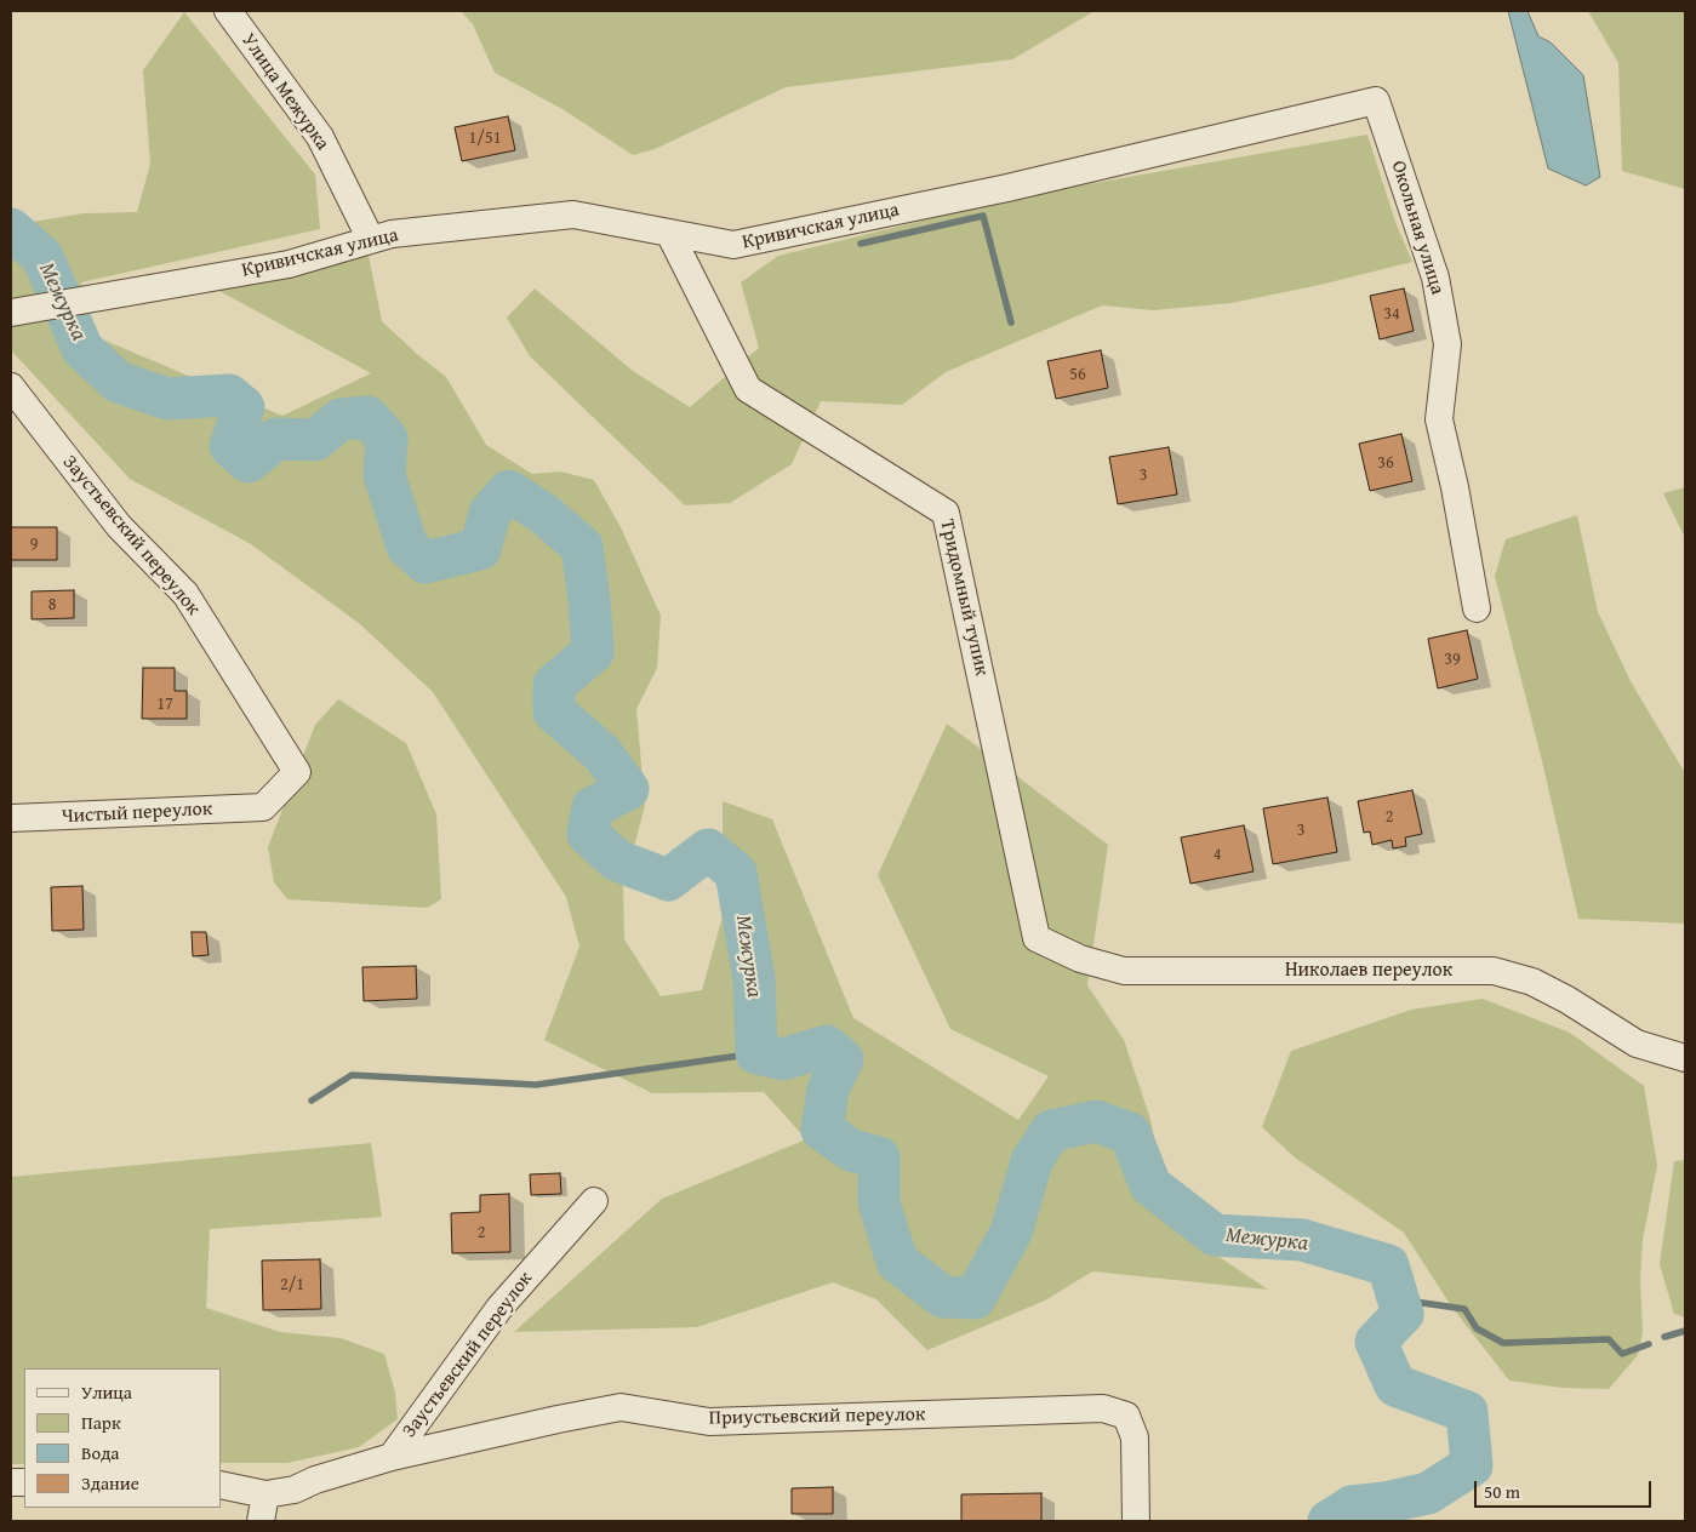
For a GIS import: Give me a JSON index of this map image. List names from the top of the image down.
{
  "streets": {
    "street": [
      "Улица Межурка",
      "Кривичская улица",
      "Окольная улица",
      "Заустьевский переулок",
      "Тридомный тупик",
      "Чистый переулок",
      "Николаев переулок",
      "Приустьевский переулок"
    ]
  },
  "crossings": [
    ["Улица Межурка", "Кривичская улица"],
    ["Кривичская улица", "Окольная улица"],
    ["Кривичская улица", "Тридомный тупик"],
    ["Заустьевский переулок", "Чистый переулок"],
    ["Заустьевский переулок", "Приустьевский переулок"],
    ["Тридомный тупик", "Николаев переулок"]
  ],
  "water": ["Межурка"],
  "house_numbers": [
    "1/51",
    "34",
    "56",
    "36",
    "3",
    "9",
    "8",
    "39",
    "17",
    "2",
    "3",
    "4",
    "2",
    "2/1"
  ],
  "legend": [
    "Улица",
    "Парк",
    "Вода",
    "Здание"
  ],
  "scale_bar": "50 m"
}
